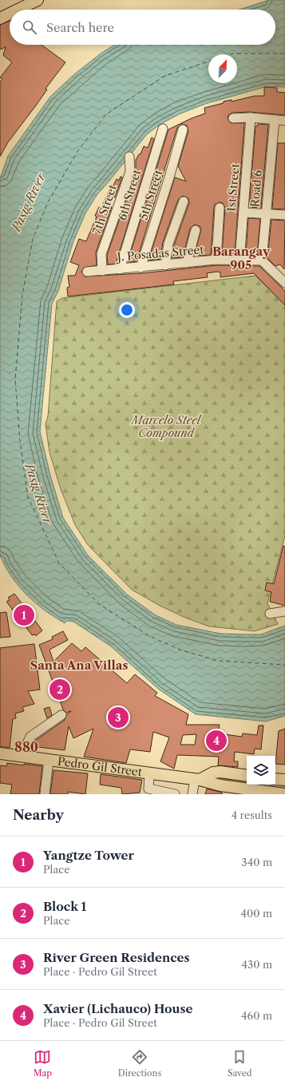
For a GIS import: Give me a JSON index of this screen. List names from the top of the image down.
{
  "streets": {
    "main road": ["Pedro Gil Street"],
    "street": [
      "1st Street",
      "Road 6",
      "6th Street",
      "5th Street",
      "7th Street",
      "J. Posadas Street"
    ]
  },
  "crossings": [
    ["1st Street", "J. Posadas Street"],
    ["Road 6", "J. Posadas Street"],
    ["6th Street", "J. Posadas Street"],
    ["5th Street", "J. Posadas Street"],
    ["7th Street", "J. Posadas Street"]
  ],
  "districts": ["Barangay 905", "Santa Ana Villas", "880"],
  "water": ["Pasig River"],
  "parks": ["Marcelo Steel Compound"],
  "north": "top right",
  "page": {
    "search": "Search here",
    "pins": [
      "1",
      "2",
      "3",
      "4"
    ],
    "heading": ["Nearby", "4 results"],
    "list": [
      {
        "mark": "1",
        "name": "Yangtze Tower",
        "note": "Place",
        "value": "340 m"
      },
      {
        "mark": "2",
        "name": "Block 1",
        "note": "Place",
        "value": "400 m"
      },
      {
        "mark": "3",
        "name": "River Green Residences",
        "note": "Place · Pedro Gil Street",
        "value": "430 m"
      },
      {
        "mark": "4",
        "name": "Xavier (Lichauco) House",
        "note": "Place · Pedro Gil Street",
        "value": "460 m"
      }
    ],
    "nav": ["Map", "Directions", "Saved"]
  }
}
